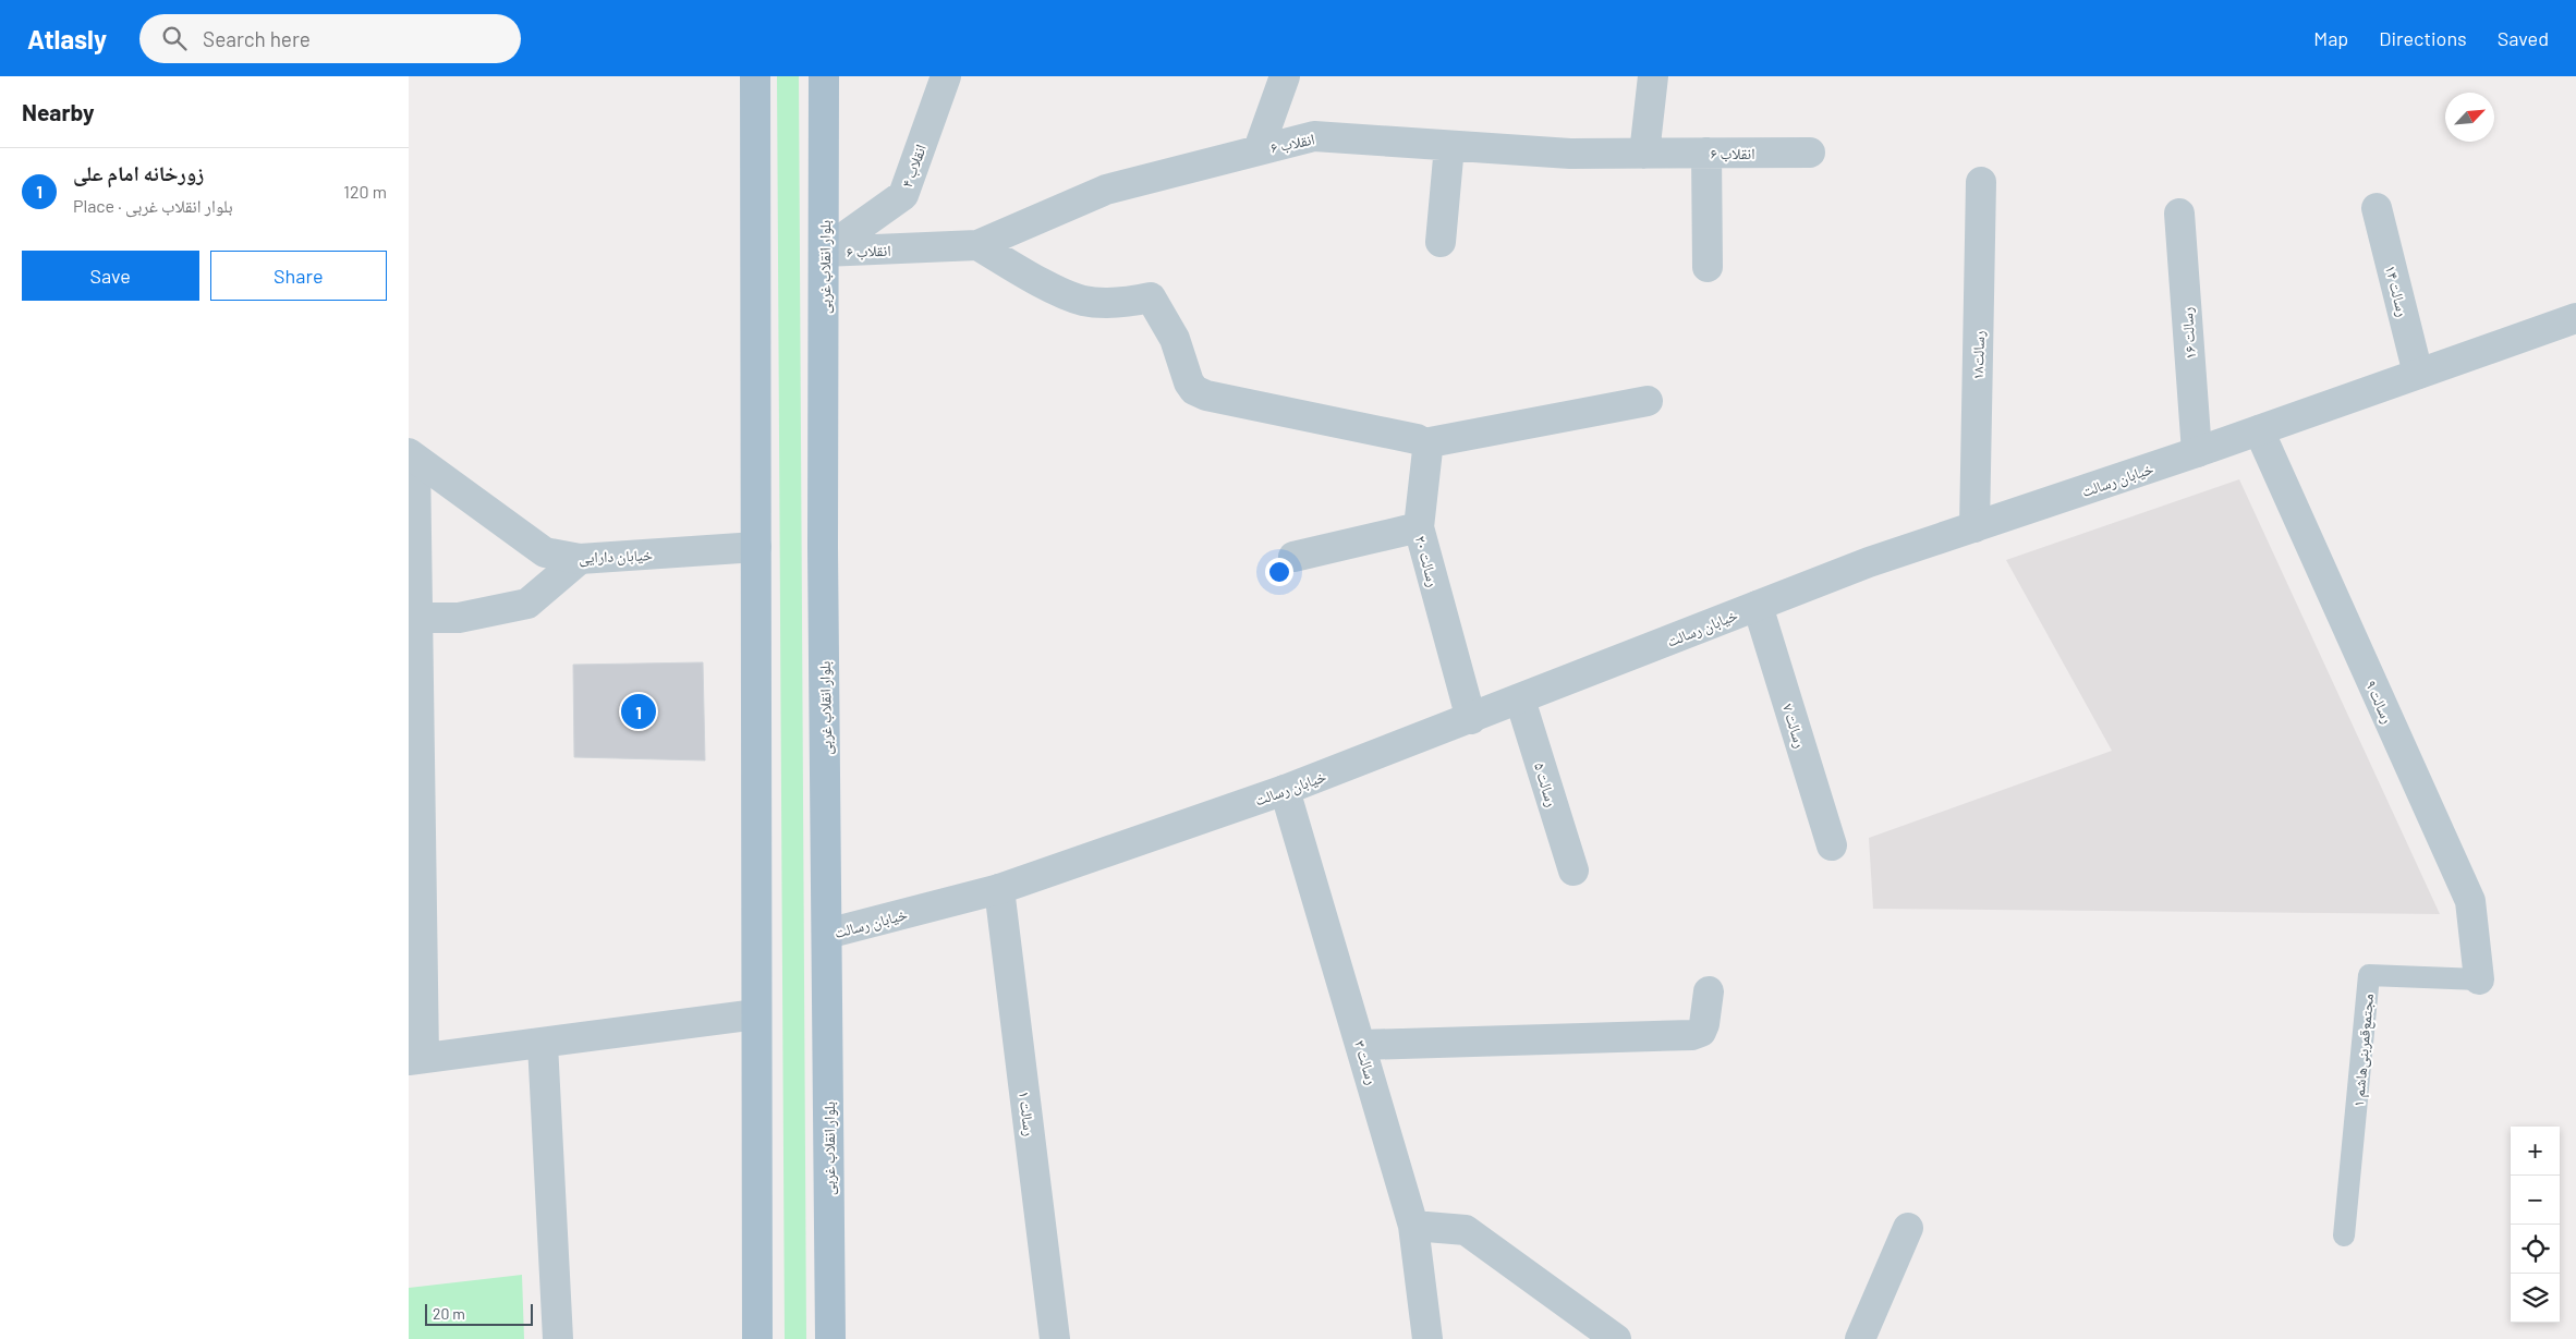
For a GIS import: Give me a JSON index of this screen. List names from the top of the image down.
{
  "streets": {
    "main road": ["بلوار انقلاب غربی"],
    "street": [
      "انقلاب ۶",
      "انقلاب ۴",
      "رسالت ۱۴",
      "رسالت ۱۶",
      "رسالت۱۸",
      "خیابان رسالت",
      "خیابان دارایی",
      "رسالت ۲۰",
      "رسالت ۹",
      "رسالت ۷",
      "رسالت ۵",
      "رسالت ۳",
      "رسالت ۱"
    ],
    "lane": ["مجتمع‌قمربنی‌هاشم ۱"]
  },
  "crossings": [
    ["انقلاب ۶", "انقلاب ۴"],
    ["انقلاب ۶", "بلوار انقلاب غربی"],
    ["انقلاب ۴", "بلوار انقلاب غربی"],
    ["بلوار انقلاب غربی", "خیابان رسالت"],
    ["رسالت ۱۴", "خیابان رسالت"],
    ["رسالت ۱۶", "خیابان رسالت"],
    ["رسالت۱۸", "خیابان رسالت"],
    ["خیابان رسالت", "رسالت ۲۰"],
    ["خیابان رسالت", "رسالت ۹"],
    ["خیابان رسالت", "رسالت ۷"],
    ["خیابان رسالت", "رسالت ۵"],
    ["خیابان رسالت", "رسالت ۳"],
    ["خیابان رسالت", "رسالت ۱"],
    ["رسالت ۹", "مجتمع‌قمربنی‌هاشم ۱"]
  ],
  "scale_bar": "20 m",
  "north": "top right",
  "page": {
    "header": "Atlasly",
    "search": "Search here",
    "nav": ["Map", "Directions", "Saved"],
    "heading": "Nearby",
    "list": [
      {
        "mark": "1",
        "name": "زورخانه امام علی",
        "note": "Place · بلوار انقلاب غربی",
        "value": "120 m"
      }
    ],
    "buttons": ["Save", "Share"],
    "pins": "1",
    "map_buttons": ["+", "−"],
    "scale": "20 m"
  }
}
